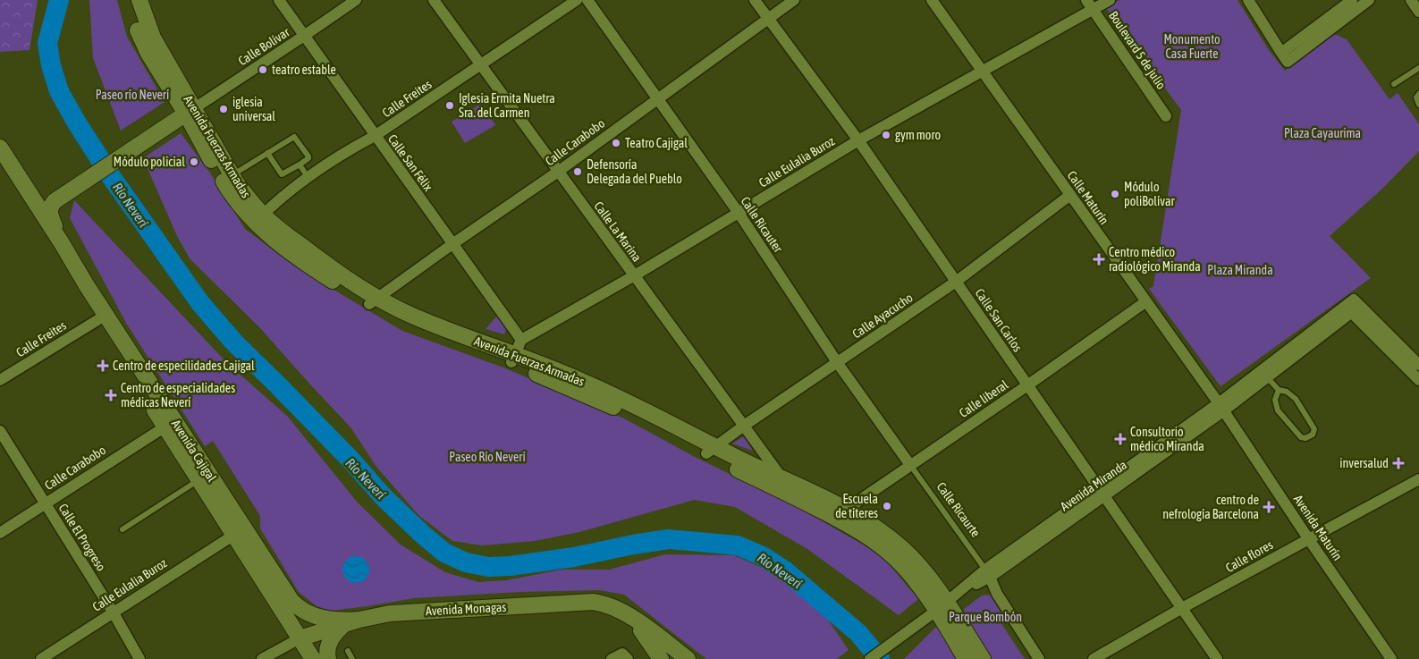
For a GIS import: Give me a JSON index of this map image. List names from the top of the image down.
{
  "streets": {
    "main road": ["Avenida Fuerzas Armadas", "Avenida Cajigal", "Avenida Monagas"],
    "street": [
      "Calle Bolívar",
      "Boulevard 5 de julio",
      "Calle Freites",
      "Calle Carabobo",
      "Calle Eulalia Buroz",
      "Calle San Félix",
      "Calle Maturín",
      "Calle Ricauter",
      "Calle La Marina",
      "Calle Ayacucho",
      "Calle San Carlos",
      "Calle liberal",
      "Avenida Miranda",
      "Calle Ricaurte",
      "Avenida Maturín",
      "Calle El Progreso",
      "Calle flores"
    ]
  },
  "crossings": [
    ["Calle Bolívar", "Avenida Fuerzas Armadas"],
    ["Calle Bolívar", "Calle San Félix"],
    ["Boulevard 5 de julio", "Calle Eulalia Buroz"],
    ["Calle Freites", "Avenida Fuerzas Armadas"],
    ["Calle Freites", "Calle San Félix"],
    ["Calle Freites", "Calle La Marina"],
    ["Calle Freites", "Avenida Cajigal"],
    ["Calle Carabobo", "Avenida Fuerzas Armadas"],
    ["Calle Carabobo", "Calle San Félix"],
    ["Calle Carabobo", "Calle Ricauter"],
    ["Calle Carabobo", "Calle La Marina"],
    ["Calle Carabobo", "Calle San Carlos"],
    ["Calle Carabobo", "Avenida Cajigal"],
    ["Calle Carabobo", "Calle El Progreso"],
    ["Avenida Fuerzas Armadas", "Calle Eulalia Buroz"],
    ["Avenida Fuerzas Armadas", "Calle San Félix"],
    ["Avenida Fuerzas Armadas", "Calle La Marina"],
    ["Avenida Fuerzas Armadas", "Calle Ayacucho"],
    ["Avenida Fuerzas Armadas", "Calle liberal"],
    ["Avenida Fuerzas Armadas", "Avenida Miranda"],
    ["Calle Eulalia Buroz", "Calle San Félix"],
    ["Calle Eulalia Buroz", "Calle Maturín"],
    ["Calle Eulalia Buroz", "Calle Ricauter"],
    ["Calle Eulalia Buroz", "Calle La Marina"],
    ["Calle Eulalia Buroz", "Calle San Carlos"],
    ["Calle Eulalia Buroz", "Avenida Cajigal"],
    ["Calle Eulalia Buroz", "Calle El Progreso"],
    ["Calle Maturín", "Calle Ayacucho"],
    ["Calle Maturín", "Calle liberal"],
    ["Calle Maturín", "Avenida Miranda"],
    ["Calle Maturín", "Avenida Maturín"],
    ["Calle Ricauter", "Calle Ayacucho"],
    ["Calle Ricauter", "Calle liberal"],
    ["Calle Ricauter", "Calle Ricaurte"],
    ["Calle La Marina", "Calle Ayacucho"],
    ["Calle Ayacucho", "Calle San Carlos"],
    ["Calle San Carlos", "Calle liberal"],
    ["Calle San Carlos", "Avenida Miranda"],
    ["Calle San Carlos", "Calle flores"],
    ["Calle liberal", "Calle Ricaurte"],
    ["Avenida Cajigal", "Avenida Monagas"],
    ["Avenida Miranda", "Calle Ricaurte"],
    ["Avenida Miranda", "Avenida Maturín"],
    ["Avenida Maturín", "Calle flores"]
  ],
  "water": ["Río Neverí"],
  "parks": [
    "Monumento Casa Fuerte",
    "Paseo río Neverí",
    "Plaza Cayaurima",
    "Plaza Miranda",
    "Paseo Río Neverí",
    "Parque Bombón"
  ],
  "places": {
    "other": [
      "teatro estable",
      "Iglesia Ermita Nuetra Sra. del Carmen",
      "iglesia universal",
      "gym moro",
      "Teatro Cajigal",
      "Módulo policial",
      "Defensoría Delegada del Pueblo",
      "Módulo poliBolívar",
      "Escuela de títeres"
    ],
    "health": [
      "Centro médico radiológico Miranda",
      "Centro de especilidades Cajigal",
      "Centro de especialidades médicas Neverí",
      "Consultorio médico Miranda",
      "inversalud",
      "centro de nefrología Barcelona"
    ]
  }
}
